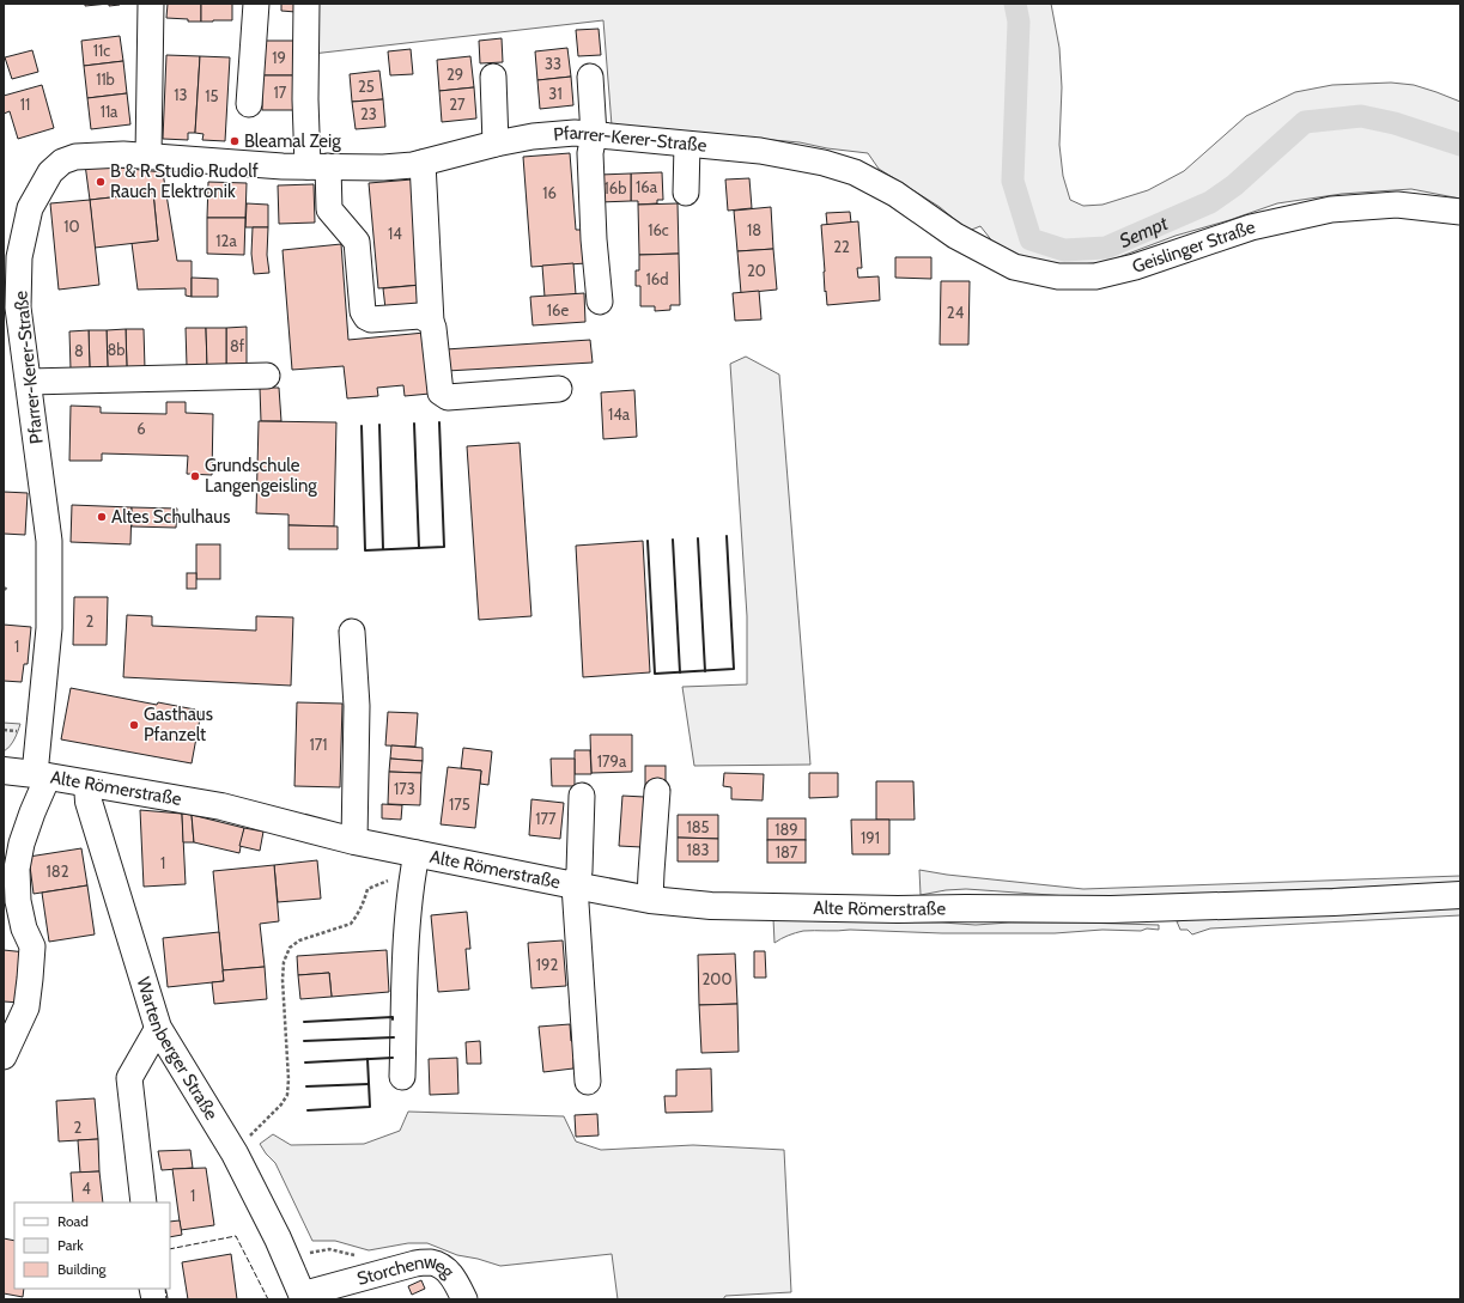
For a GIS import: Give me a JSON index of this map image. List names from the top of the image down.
{
  "streets": {
    "main road": ["Alte Römerstraße", "Wartenberger Straße"],
    "street": ["Pfarrer-Kerer-Straße", "Geislinger Straße", "Storchenweg"]
  },
  "crossings": [
    ["Pfarrer-Kerer-Straße", "Geislinger Straße"],
    ["Pfarrer-Kerer-Straße", "Alte Römerstraße"],
    ["Alte Römerstraße", "Wartenberger Straße"],
    ["Wartenberger Straße", "Storchenweg"]
  ],
  "water": ["Sempt"],
  "places": [
    "Bleamal Zeig",
    "B & R Studio Rudolf Rauch Elektronik",
    "Grundschule Langengeisling",
    "Altes Schulhaus",
    "Gasthaus Pfanzelt"
  ],
  "house_numbers": [
    "11c",
    "19",
    "33",
    "29",
    "11b",
    "25",
    "17",
    "31",
    "13",
    "15",
    "11",
    "27",
    "11a",
    "23",
    "16a",
    "16b",
    "16",
    "10",
    "16c",
    "18",
    "14",
    "12a",
    "22",
    "20",
    "16d",
    "16e",
    "24",
    "8f",
    "8b",
    "8",
    "14a",
    "6",
    "2",
    "1",
    "171",
    "179a",
    "173",
    "175",
    "177",
    "185",
    "189",
    "191",
    "183",
    "187",
    "1",
    "182",
    "192",
    "200",
    "2",
    "4",
    "1"
  ],
  "legend": ["Road", "Park", "Building"]
}
